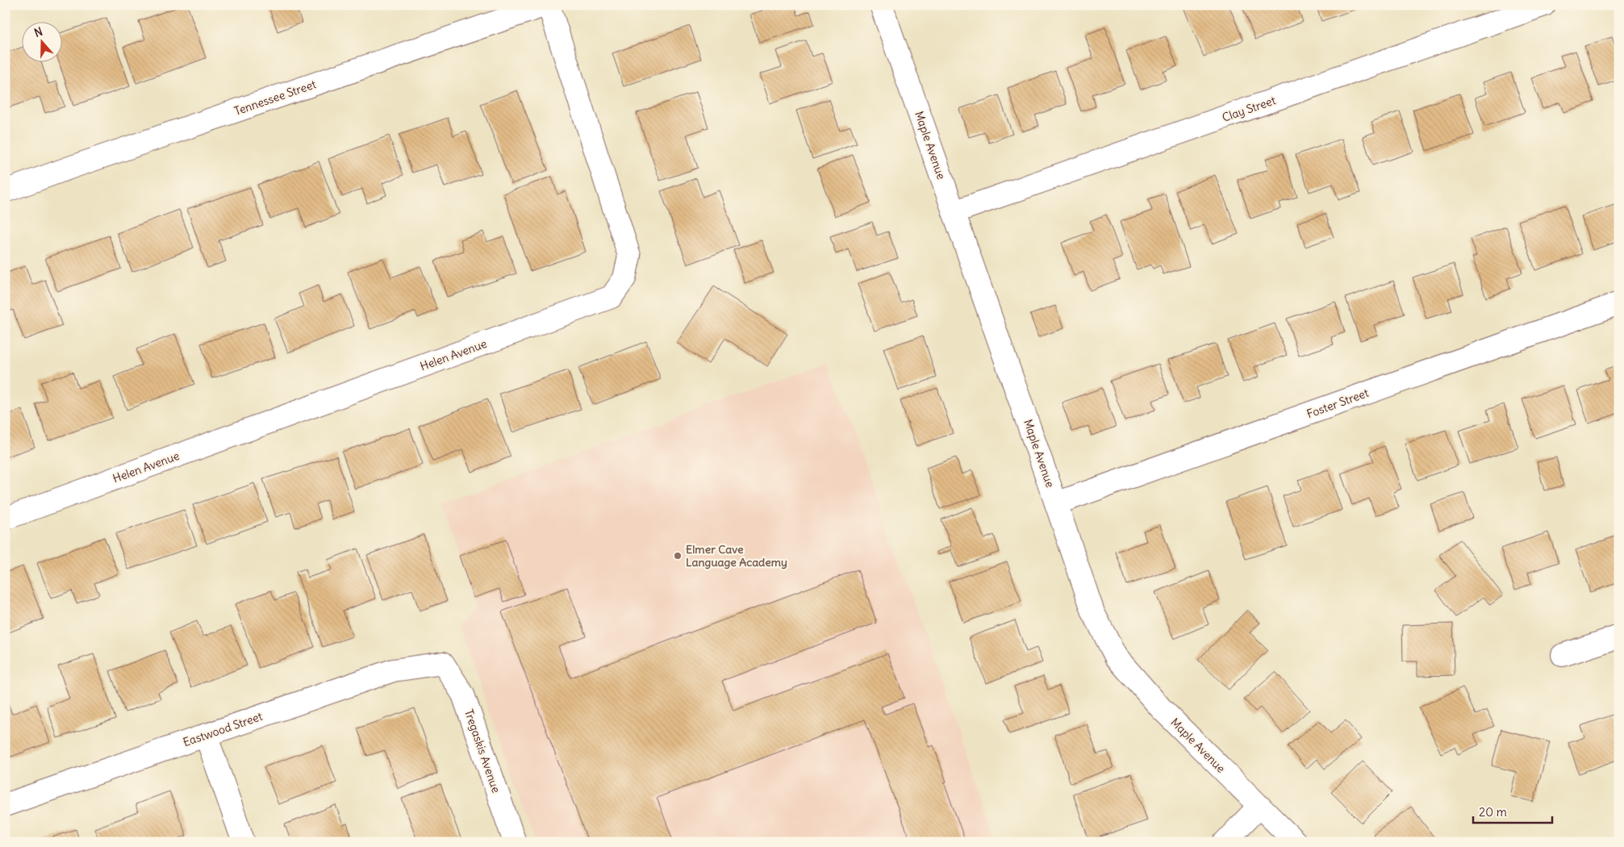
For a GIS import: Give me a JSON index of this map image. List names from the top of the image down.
{
  "streets": {
    "street": [
      "Tennessee Street",
      "Clay Street",
      "Maple Avenue",
      "Helen Avenue",
      "Foster Street",
      "Eastwood Street",
      "Tregaskis Avenue"
    ]
  },
  "crossings": [
    ["Tennessee Street", "Helen Avenue"],
    ["Clay Street", "Maple Avenue"],
    ["Maple Avenue", "Foster Street"],
    ["Eastwood Street", "Tregaskis Avenue"]
  ],
  "places": ["Elmer Cave Language Academy"],
  "scale_bar": "20 m",
  "north": "top"
}
